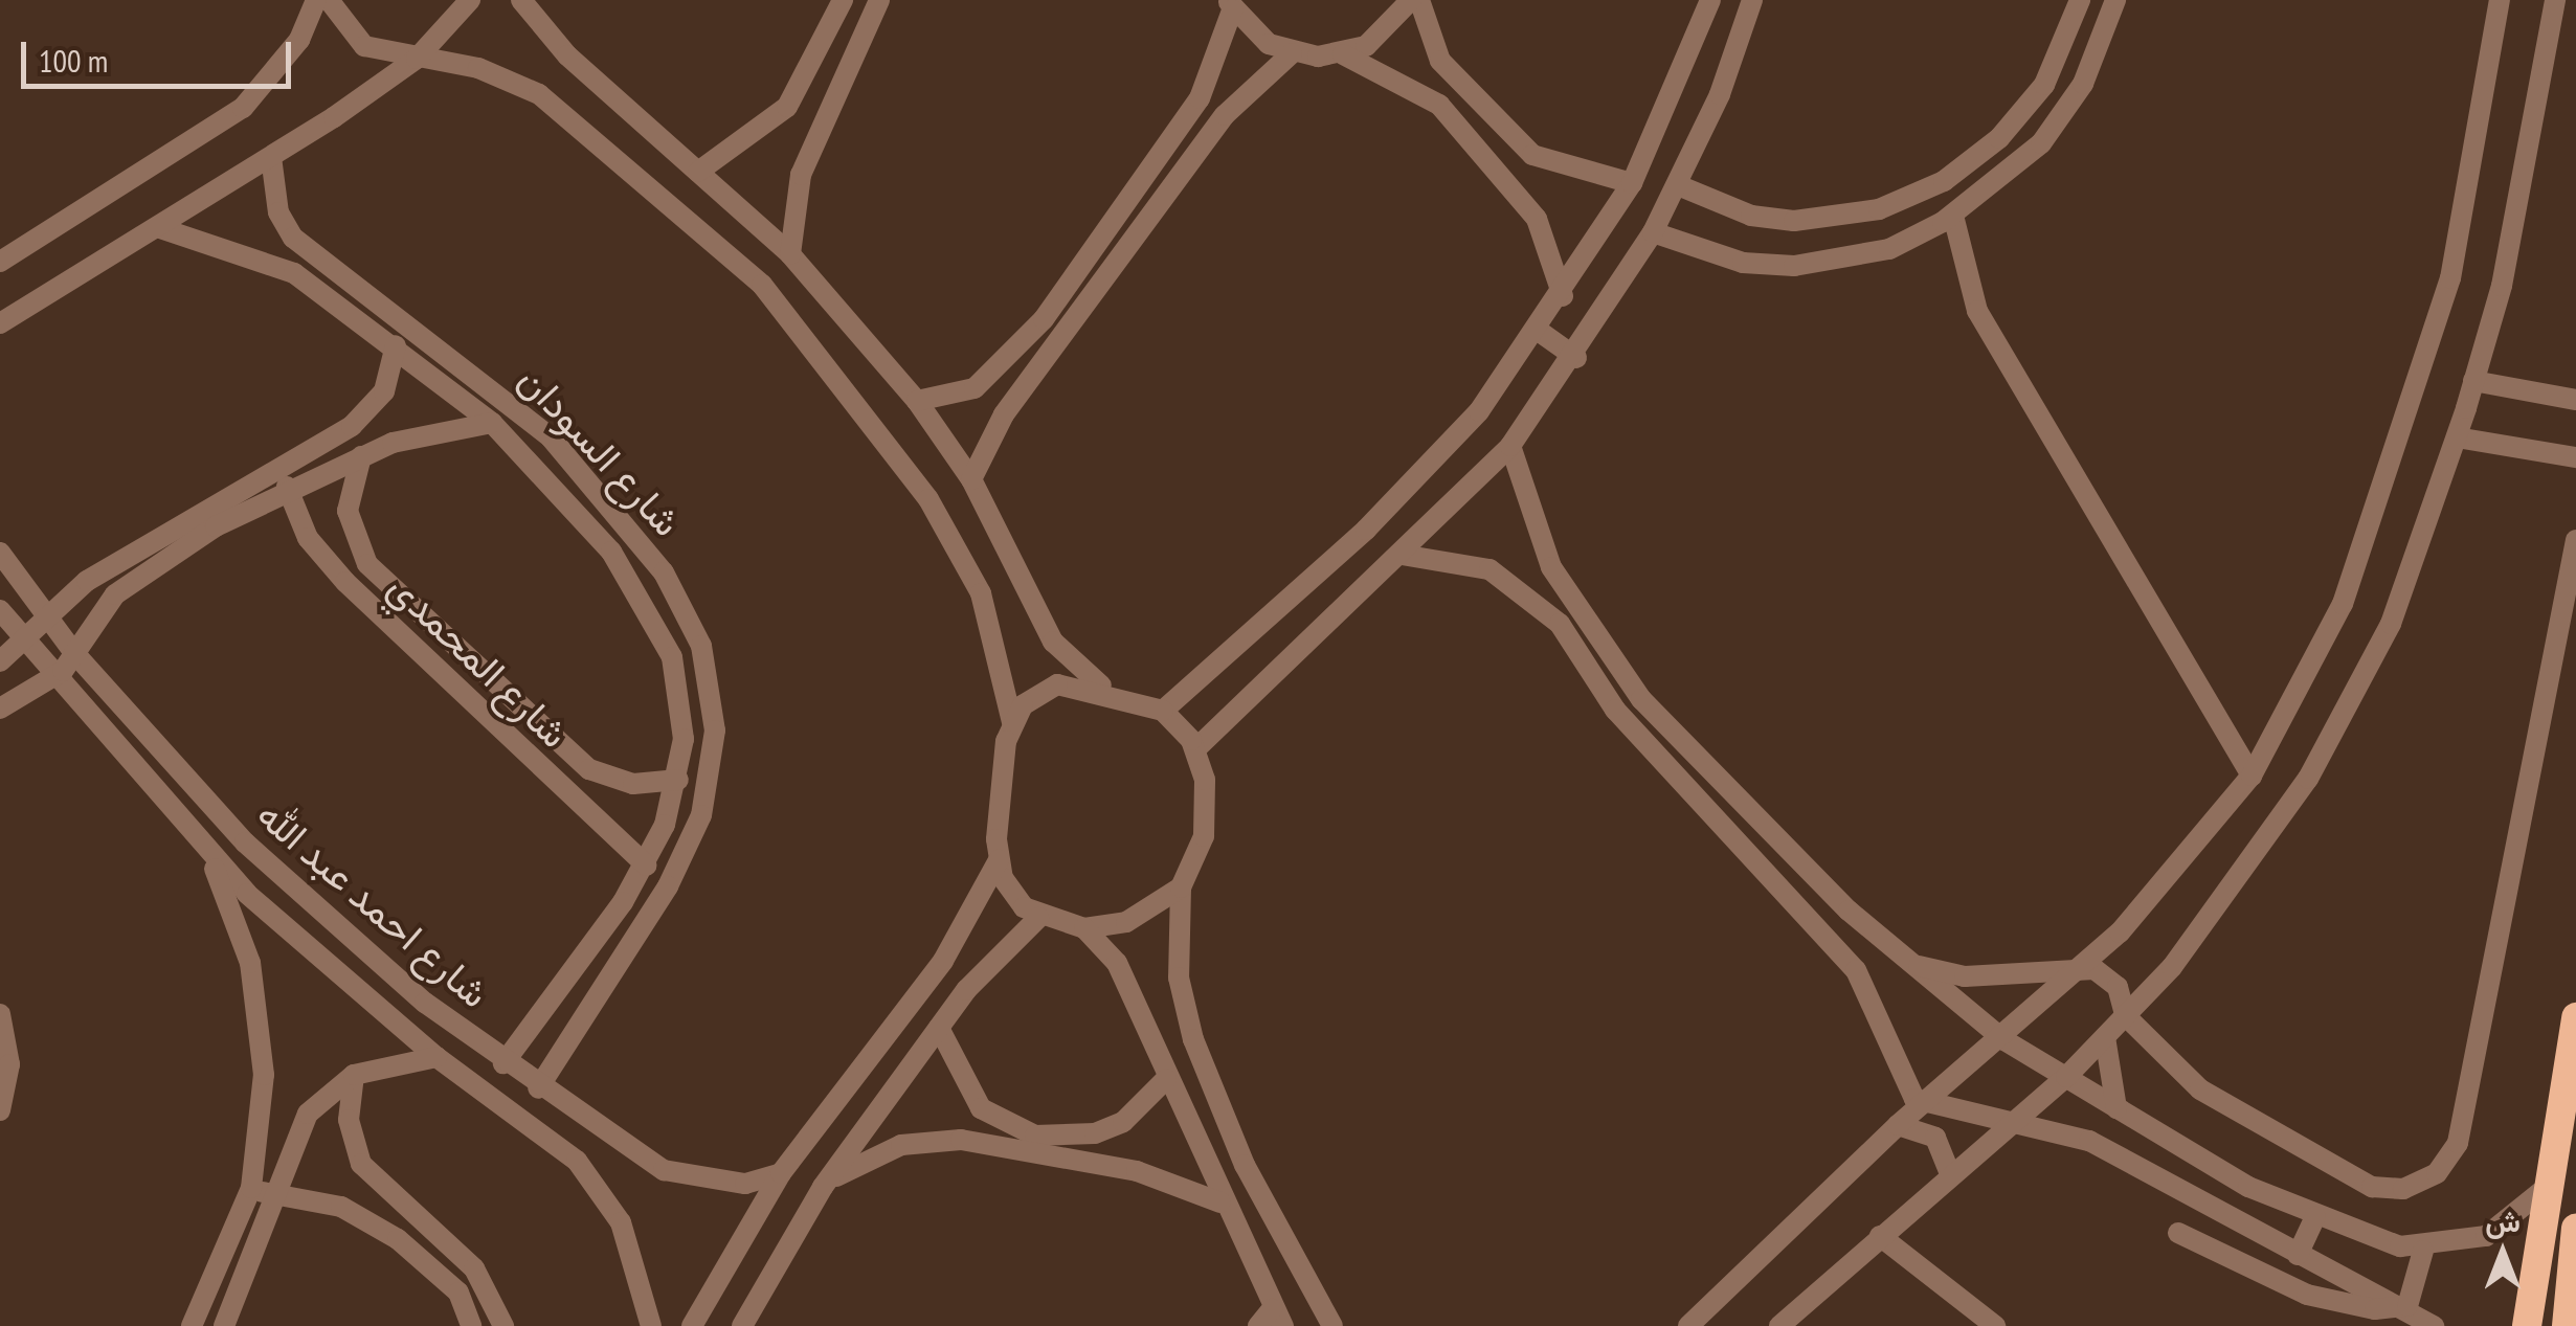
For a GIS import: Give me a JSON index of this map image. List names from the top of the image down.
{
  "streets": {
    "street": ["شارع السودان", "شارع المحمدي", "شارع احمد عبد الله"]
  },
  "crossings": [
    ["شارع السودان", "شارع المحمدي"],
    ["شارع السودان", "شارع احمد عبد الله"]
  ],
  "scale_bar": "100 m",
  "north": "top"
}
